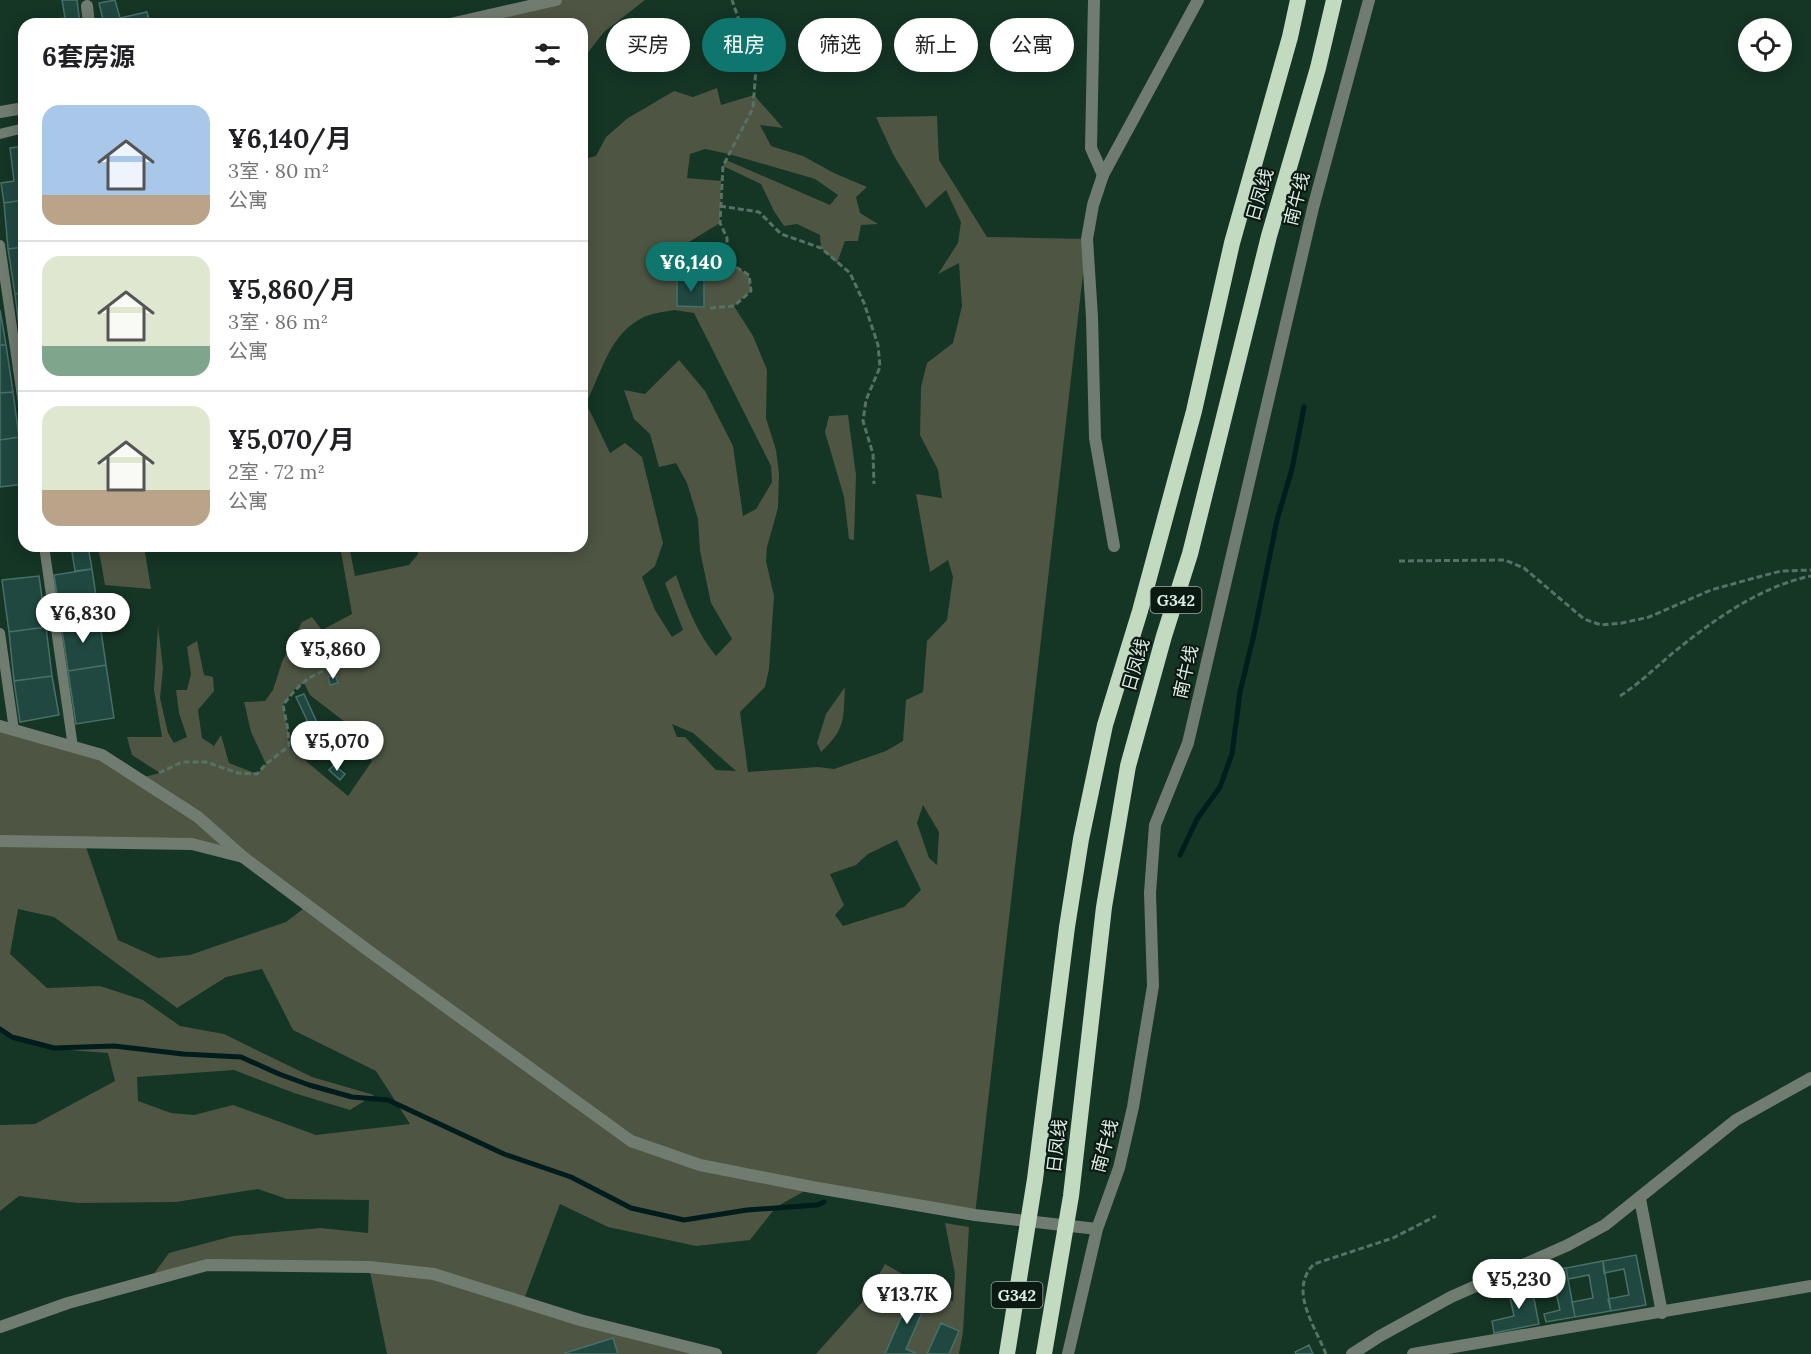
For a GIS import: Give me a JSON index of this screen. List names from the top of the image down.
{
  "streets": {
    "highway": ["日凤线", "G342"],
    "street": ["南牛线"]
  },
  "page": {
    "chip": [
      "买房",
      "租房",
      "筛选",
      "新上",
      "公寓"
    ],
    "heading": "6套房源",
    "list": [
      {
        "name": "¥6,140/月",
        "note": "3室 · 80 m² · 公寓"
      },
      {
        "name": "¥5,860/月",
        "note": "3室 · 86 m² · 公寓"
      },
      {
        "name": "¥5,070/月",
        "note": "2室 · 72 m² · 公寓"
      }
    ],
    "price": [
      "¥6,140",
      "¥6,830",
      "¥5,860",
      "¥5,070",
      "¥5,230",
      "¥13.7K"
    ]
  }
}
